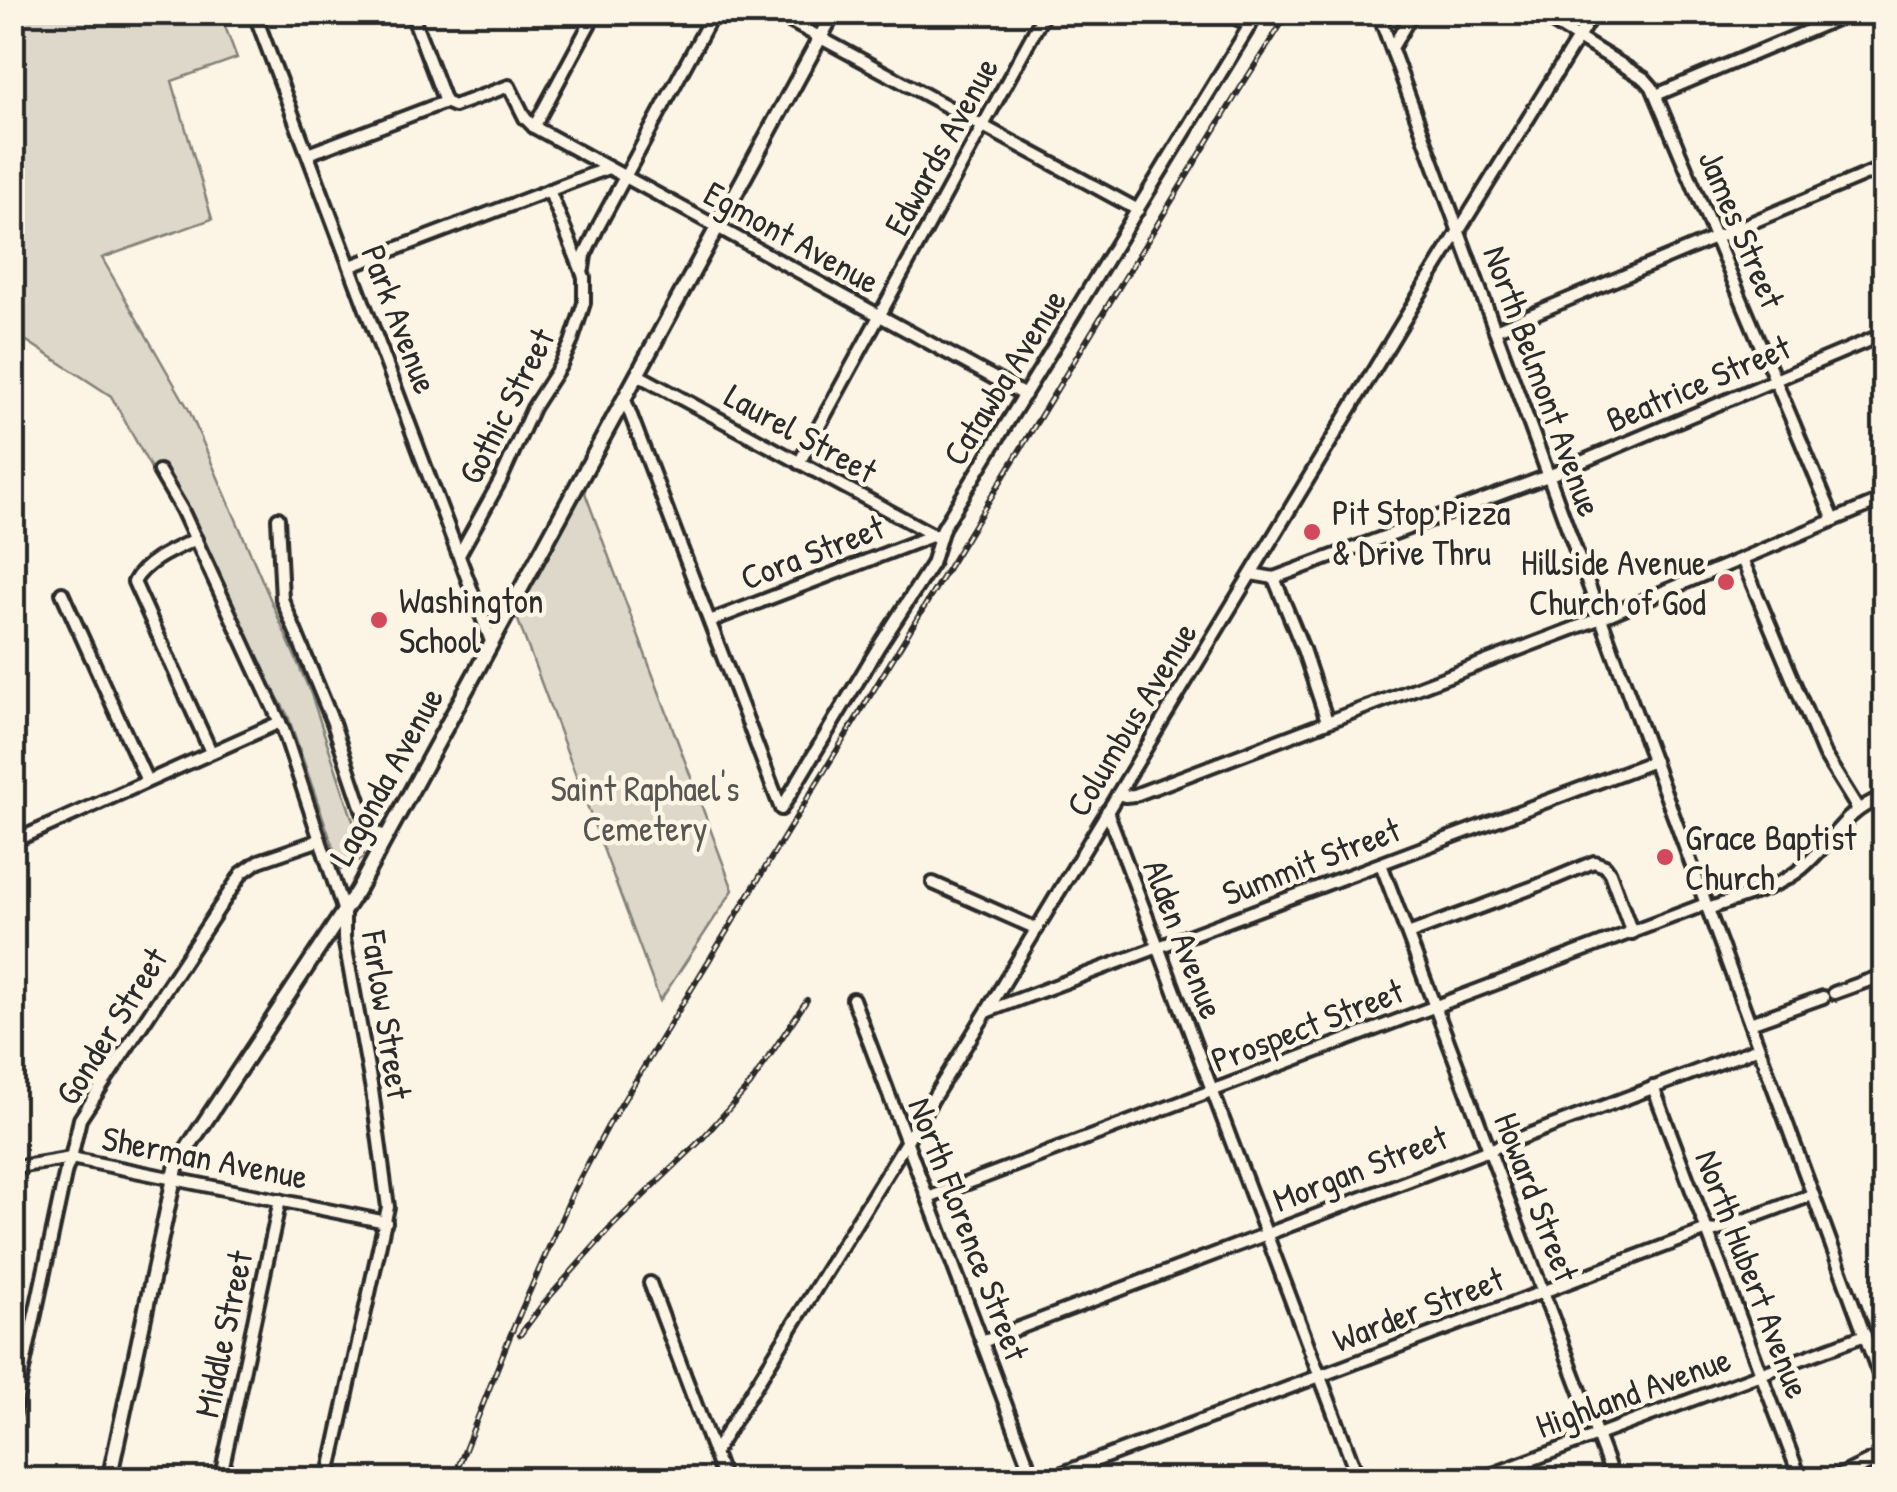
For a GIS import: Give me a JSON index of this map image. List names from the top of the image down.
{
  "streets": {
    "main road": ["Lagonda Avenue"],
    "street": [
      "Edwards Avenue",
      "James Street",
      "Egmont Avenue",
      "Park Avenue",
      "Catawba Avenue",
      "North Belmont Avenue",
      "Beatrice Street",
      "Gothic Street",
      "Laurel Street",
      "Cora Street",
      "Columbus Avenue",
      "Summit Street",
      "Alden Avenue",
      "Farlow Street",
      "Prospect Street",
      "Gonder Street",
      "Sherman Avenue",
      "Morgan Street",
      "Howard Street",
      "North Florence Street",
      "North Hubert Avenue",
      "Warder Street",
      "Middle Street",
      "Highland Avenue"
    ]
  },
  "crossings": [
    ["Edwards Avenue", "Egmont Avenue"],
    ["Edwards Avenue", "Laurel Street"],
    ["James Street", "Beatrice Street"],
    ["James Street", "Columbus Avenue"],
    ["Egmont Avenue", "Catawba Avenue"],
    ["Egmont Avenue", "Gothic Street"],
    ["Egmont Avenue", "Lagonda Avenue"],
    ["Park Avenue", "Gothic Street"],
    ["Park Avenue", "Lagonda Avenue"],
    ["Catawba Avenue", "Laurel Street"],
    ["Catawba Avenue", "Cora Street"],
    ["North Belmont Avenue", "Beatrice Street"],
    ["North Belmont Avenue", "Columbus Avenue"],
    ["North Belmont Avenue", "Summit Street"],
    ["North Belmont Avenue", "Prospect Street"],
    ["North Belmont Avenue", "Morgan Street"],
    ["North Belmont Avenue", "Warder Street"],
    ["North Belmont Avenue", "Highland Avenue"],
    ["Laurel Street", "Cora Street"],
    ["Laurel Street", "Lagonda Avenue"],
    ["Columbus Avenue", "Summit Street"],
    ["Columbus Avenue", "Alden Avenue"],
    ["Columbus Avenue", "North Florence Street"],
    ["Lagonda Avenue", "Farlow Street"],
    ["Lagonda Avenue", "Sherman Avenue"],
    ["Summit Street", "Alden Avenue"],
    ["Summit Street", "Howard Street"],
    ["Alden Avenue", "Prospect Street"],
    ["Alden Avenue", "Morgan Street"],
    ["Alden Avenue", "Warder Street"],
    ["Farlow Street", "Gonder Street"],
    ["Farlow Street", "Sherman Avenue"],
    ["Prospect Street", "Howard Street"],
    ["Prospect Street", "North Florence Street"],
    ["Gonder Street", "Sherman Avenue"],
    ["Sherman Avenue", "Middle Street"],
    ["Morgan Street", "Howard Street"],
    ["Morgan Street", "North Florence Street"],
    ["Morgan Street", "North Hubert Avenue"],
    ["Howard Street", "Warder Street"],
    ["Howard Street", "Highland Avenue"],
    ["North Hubert Avenue", "Warder Street"],
    ["North Hubert Avenue", "Highland Avenue"]
  ],
  "parks": ["Saint Raphael's Cemetery"],
  "places": [
    "Pit Stop Pizza & Drive Thru",
    "Hillside Avenue Church of God",
    "Washington School",
    "Grace Baptist Church"
  ]
}
